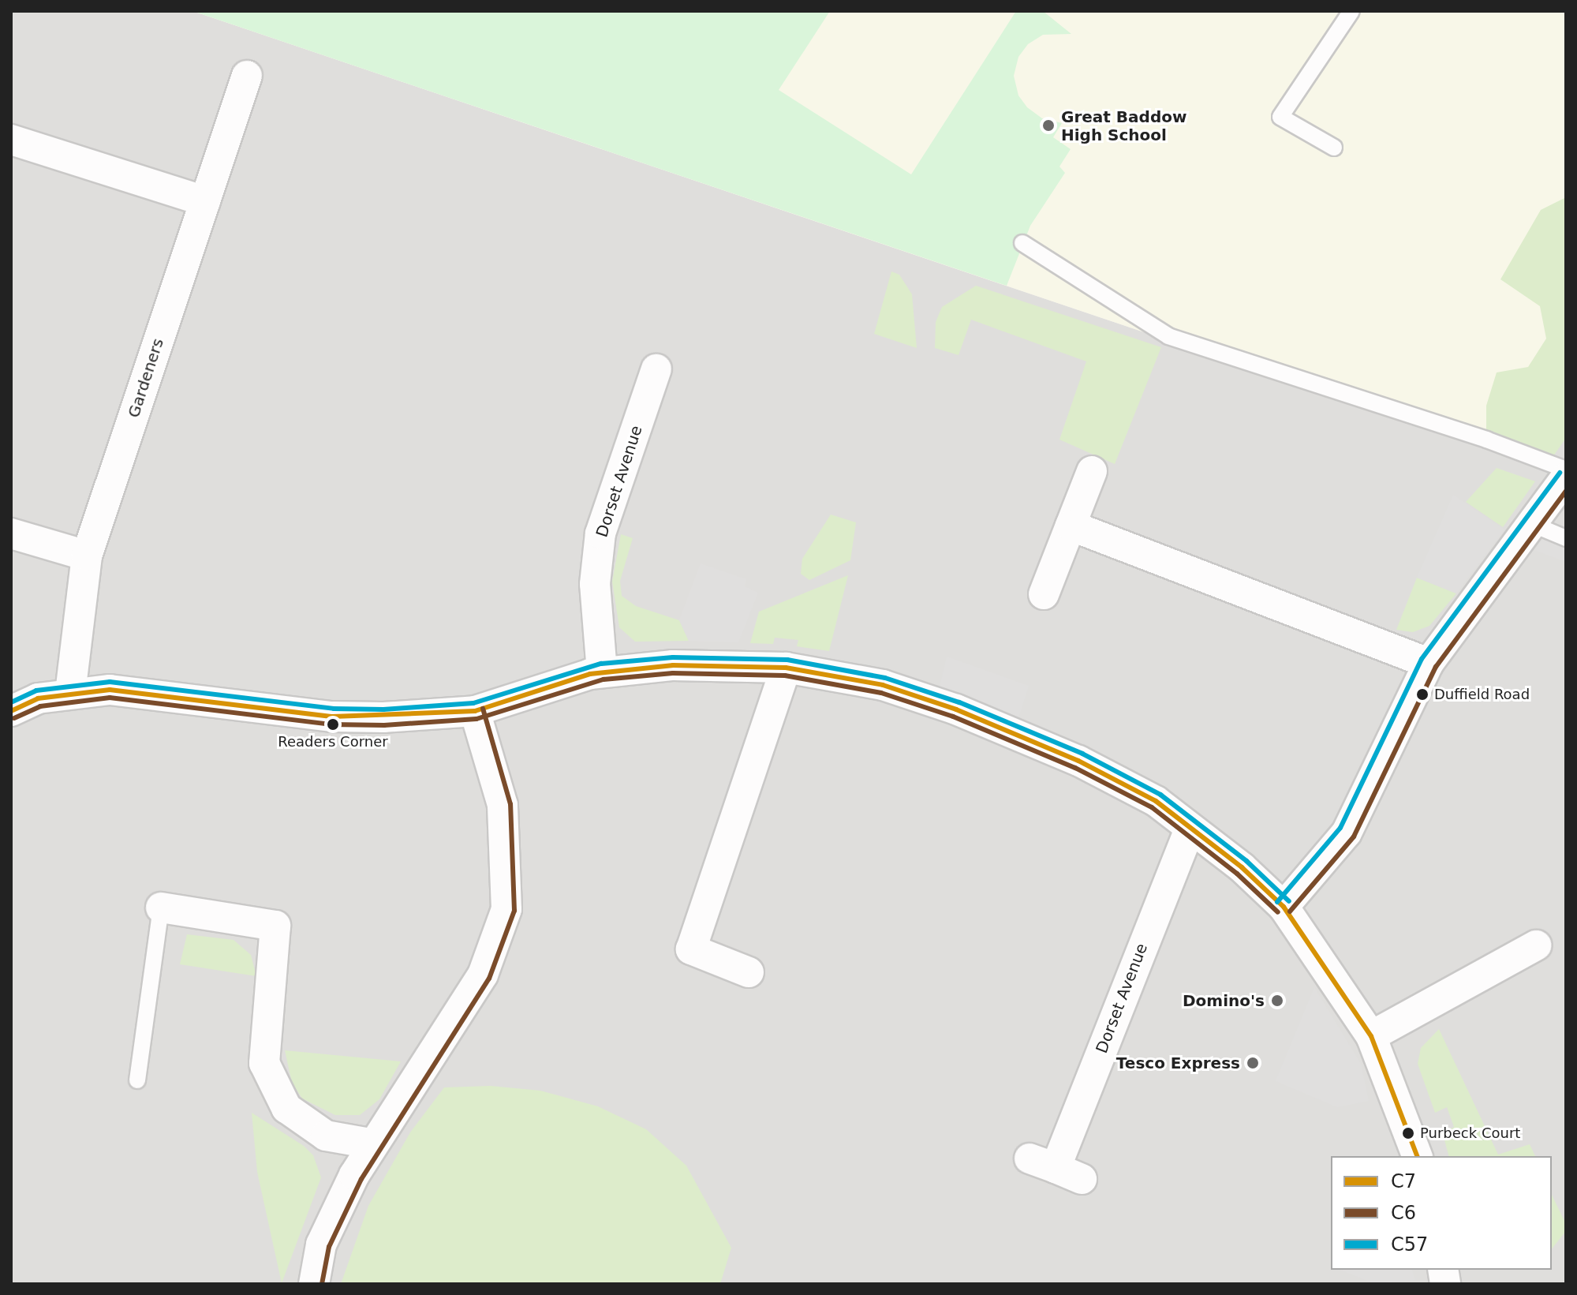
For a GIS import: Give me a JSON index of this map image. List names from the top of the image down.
{
  "streets": {
    "street": ["Gardeners", "Dorset Avenue"]
  },
  "places": [
    "Great Baddow High School",
    "Duffield Road",
    "Readers Corner",
    "Domino's",
    "Tesco Express",
    "Purbeck Court"
  ],
  "lines": ["transit line C57", "transit line C6", "transit line C7"],
  "legend": ["C7", "C6", "C57"]
}
